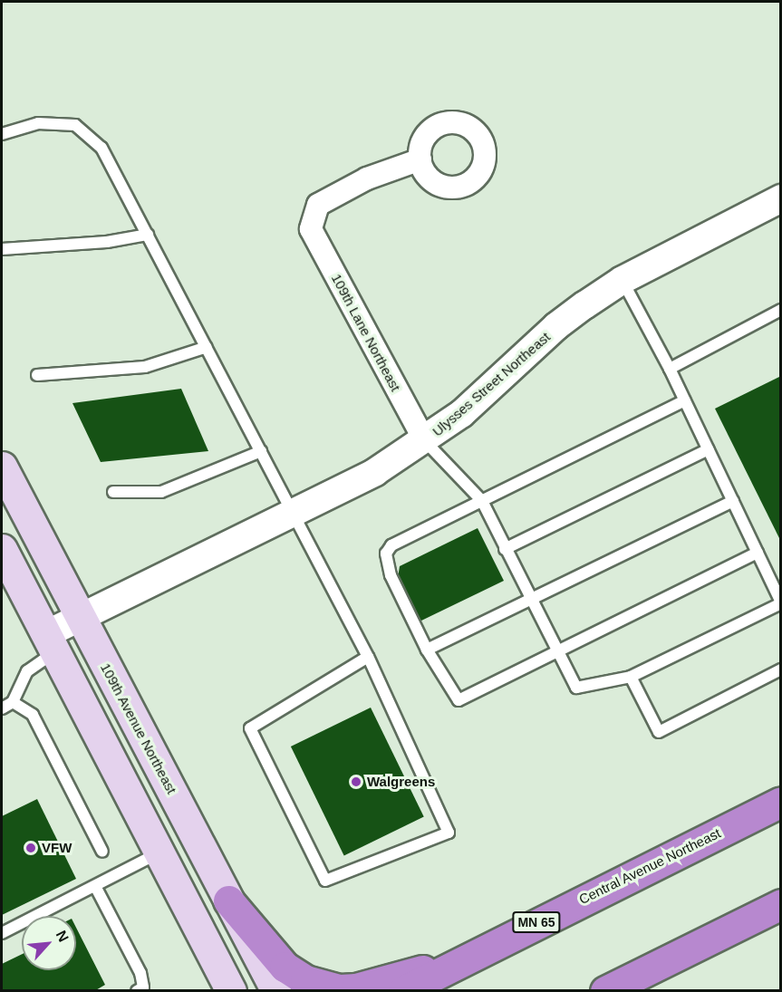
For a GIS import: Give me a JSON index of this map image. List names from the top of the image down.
{
  "streets": {
    "highway": ["Central Avenue Northeast", "MN 65"],
    "main road": ["109th Avenue Northeast"],
    "street": ["109th Lane Northeast", "Ulysses Street Northeast"]
  },
  "crossings": [
    ["109th Lane Northeast", "Ulysses Street Northeast"],
    ["Ulysses Street Northeast", "109th Avenue Northeast"]
  ],
  "places": ["Walgreens", "VFW"],
  "north": "top right"
}
